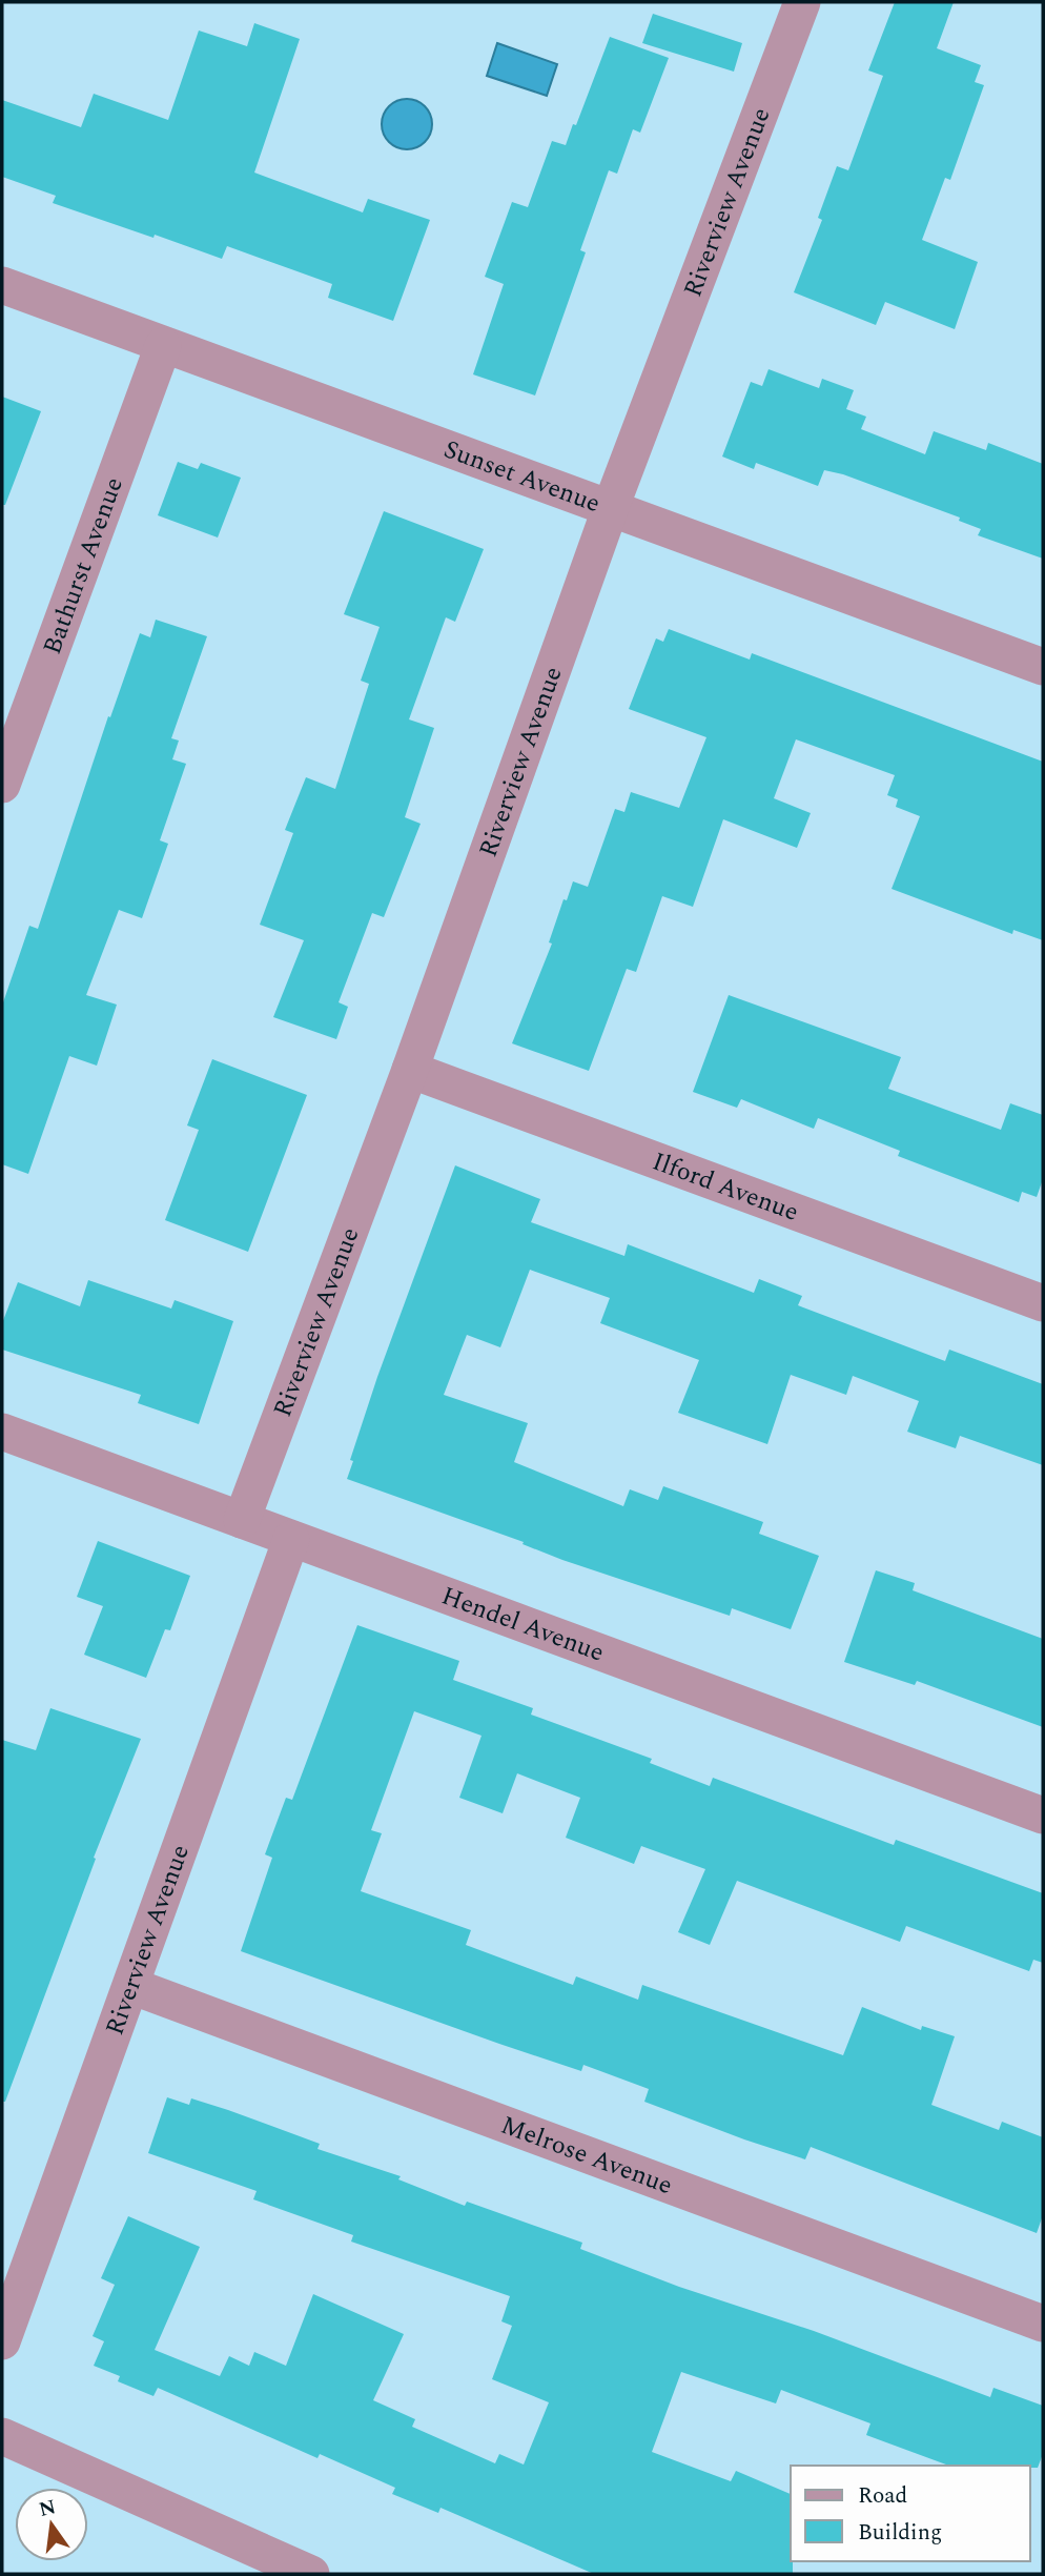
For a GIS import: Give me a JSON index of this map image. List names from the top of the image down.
{
  "streets": {
    "street": [
      "Riverview Avenue",
      "Sunset Avenue",
      "Bathurst Avenue",
      "Ilford Avenue",
      "Hendel Avenue",
      "Melrose Avenue"
    ]
  },
  "crossings": [
    ["Riverview Avenue", "Sunset Avenue"],
    ["Riverview Avenue", "Ilford Avenue"],
    ["Riverview Avenue", "Hendel Avenue"],
    ["Riverview Avenue", "Melrose Avenue"],
    ["Sunset Avenue", "Bathurst Avenue"]
  ],
  "legend": ["Road", "Building"],
  "north": "top"
}
